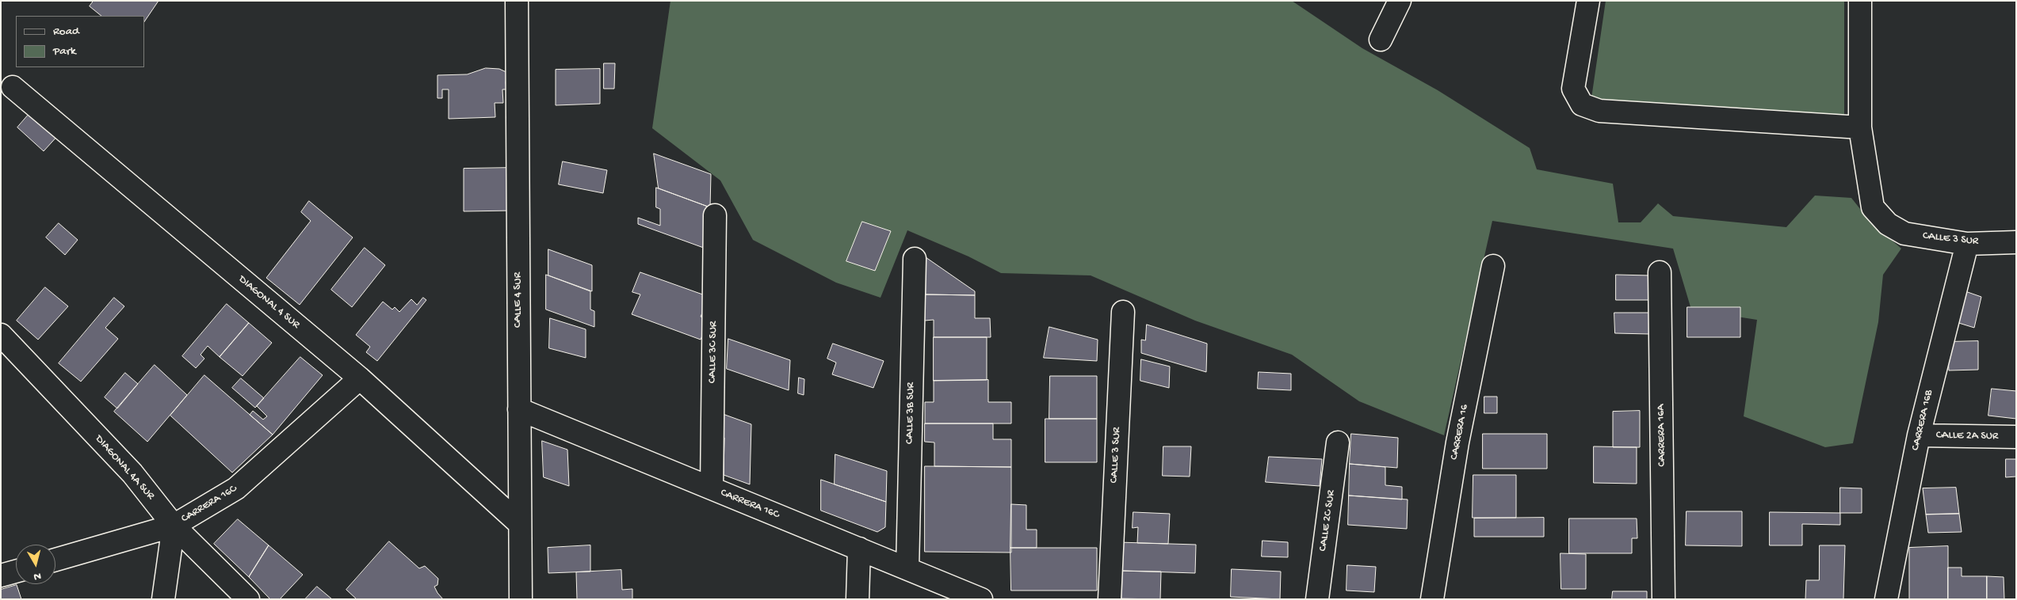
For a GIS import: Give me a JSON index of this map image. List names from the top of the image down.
{
  "streets": {
    "street": [
      "CALLE 3 SUR",
      "CALLE 4 SUR",
      "DIAGONAL 4 SUR",
      "CALLE 3C SUR",
      "CALLE 3B SUR",
      "CARRERA 16B",
      "CARRERA 16",
      "CARRERA 16A",
      "CALLE 2A SUR",
      "DIAGONAL 4A SUR",
      "CARRERA 16C",
      "CALLE 2C SUR"
    ]
  },
  "crossings": [
    ["CALLE 3 SUR", "CARRERA 16B"],
    ["CALLE 4 SUR", "DIAGONAL 4 SUR"],
    ["CALLE 4 SUR", "CARRERA 16C"],
    ["DIAGONAL 4 SUR", "CARRERA 16C"],
    ["CALLE 3C SUR", "CARRERA 16C"],
    ["CALLE 3B SUR", "CARRERA 16C"],
    ["CARRERA 16B", "CALLE 2A SUR"],
    ["DIAGONAL 4A SUR", "CARRERA 16C"]
  ],
  "legend": ["Road", "Park"],
  "north": "bottom"
}
